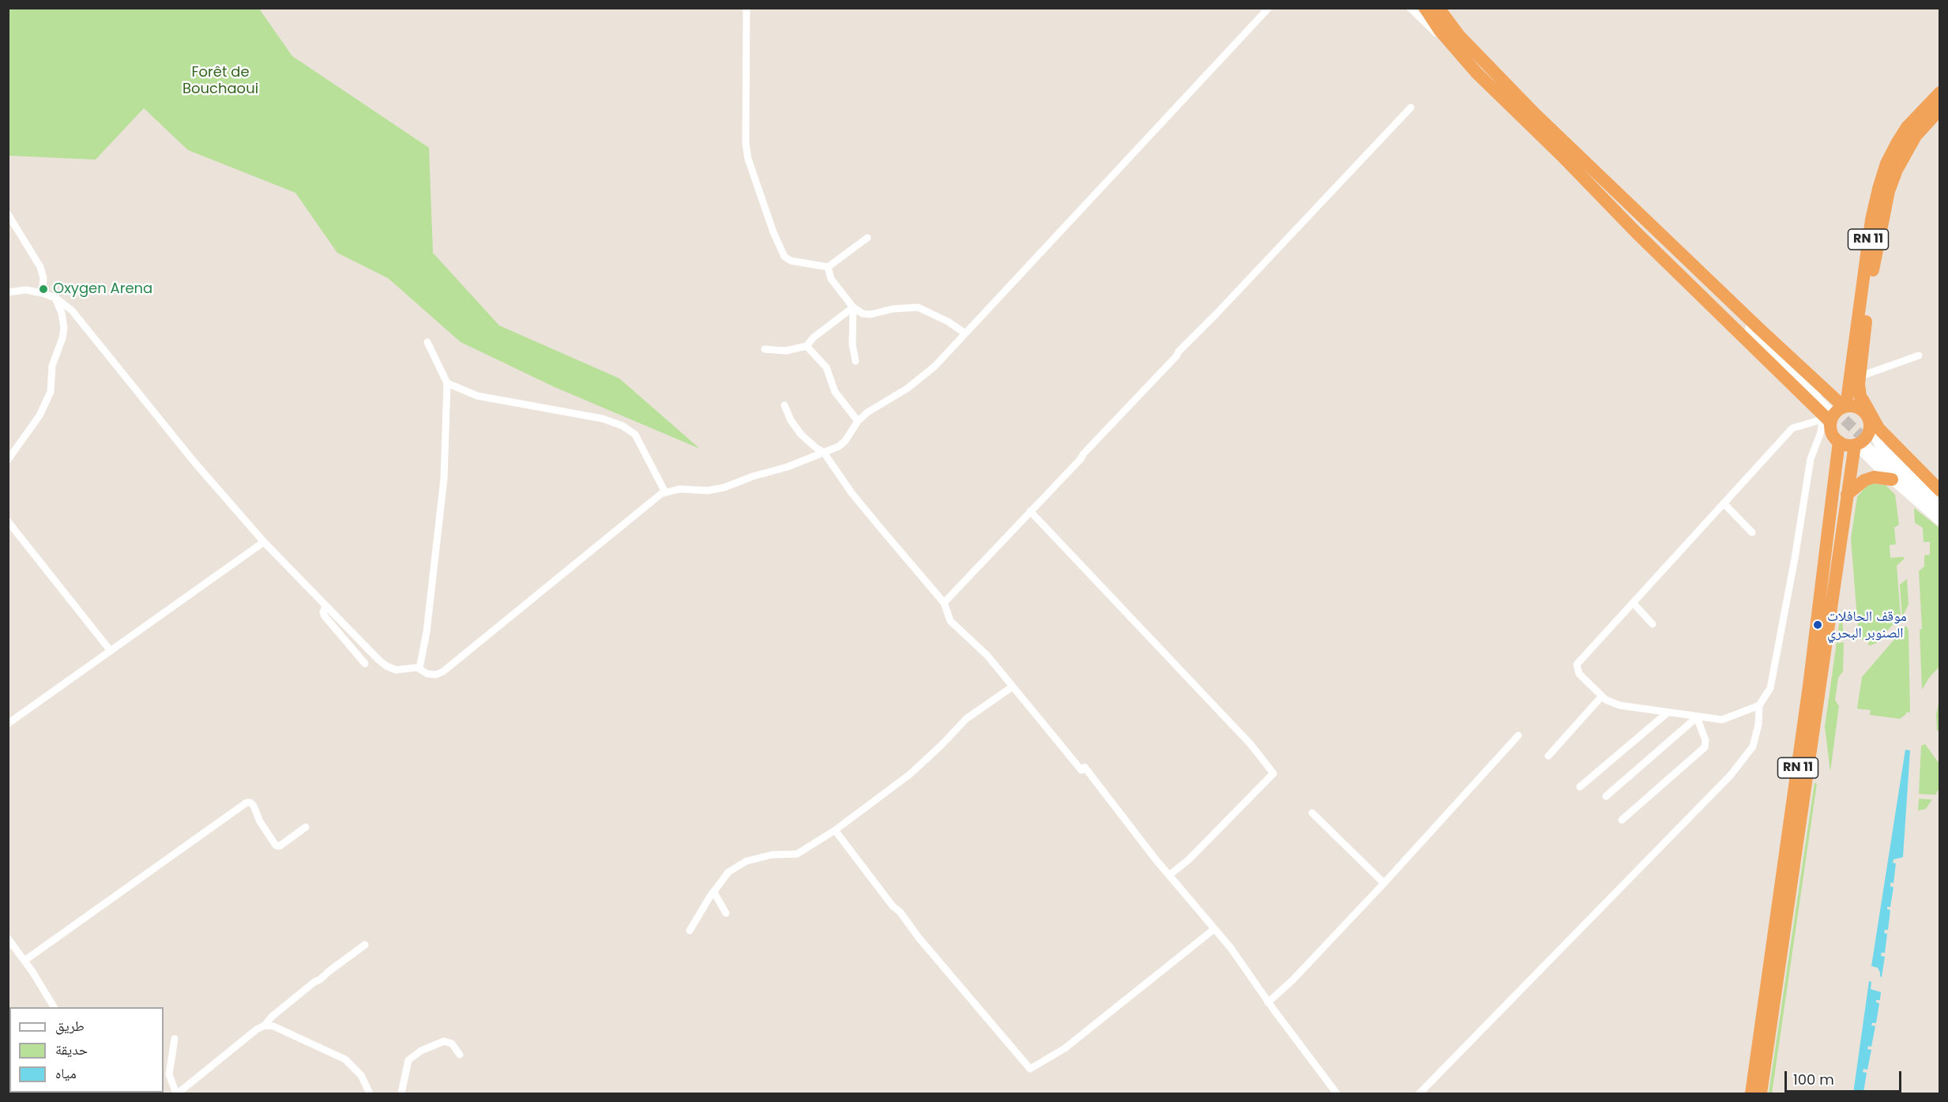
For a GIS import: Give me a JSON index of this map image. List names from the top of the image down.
{
  "streets": {
    "highway": ["RN 11"]
  },
  "parks": ["Forêt de Bouchaoui"],
  "places": ["Oxygen Arena", "موقف الحافلات الصنوبر البحري"],
  "legend": ["طريق", "حديقة", "مياه"],
  "scale_bar": "100 m"
}
